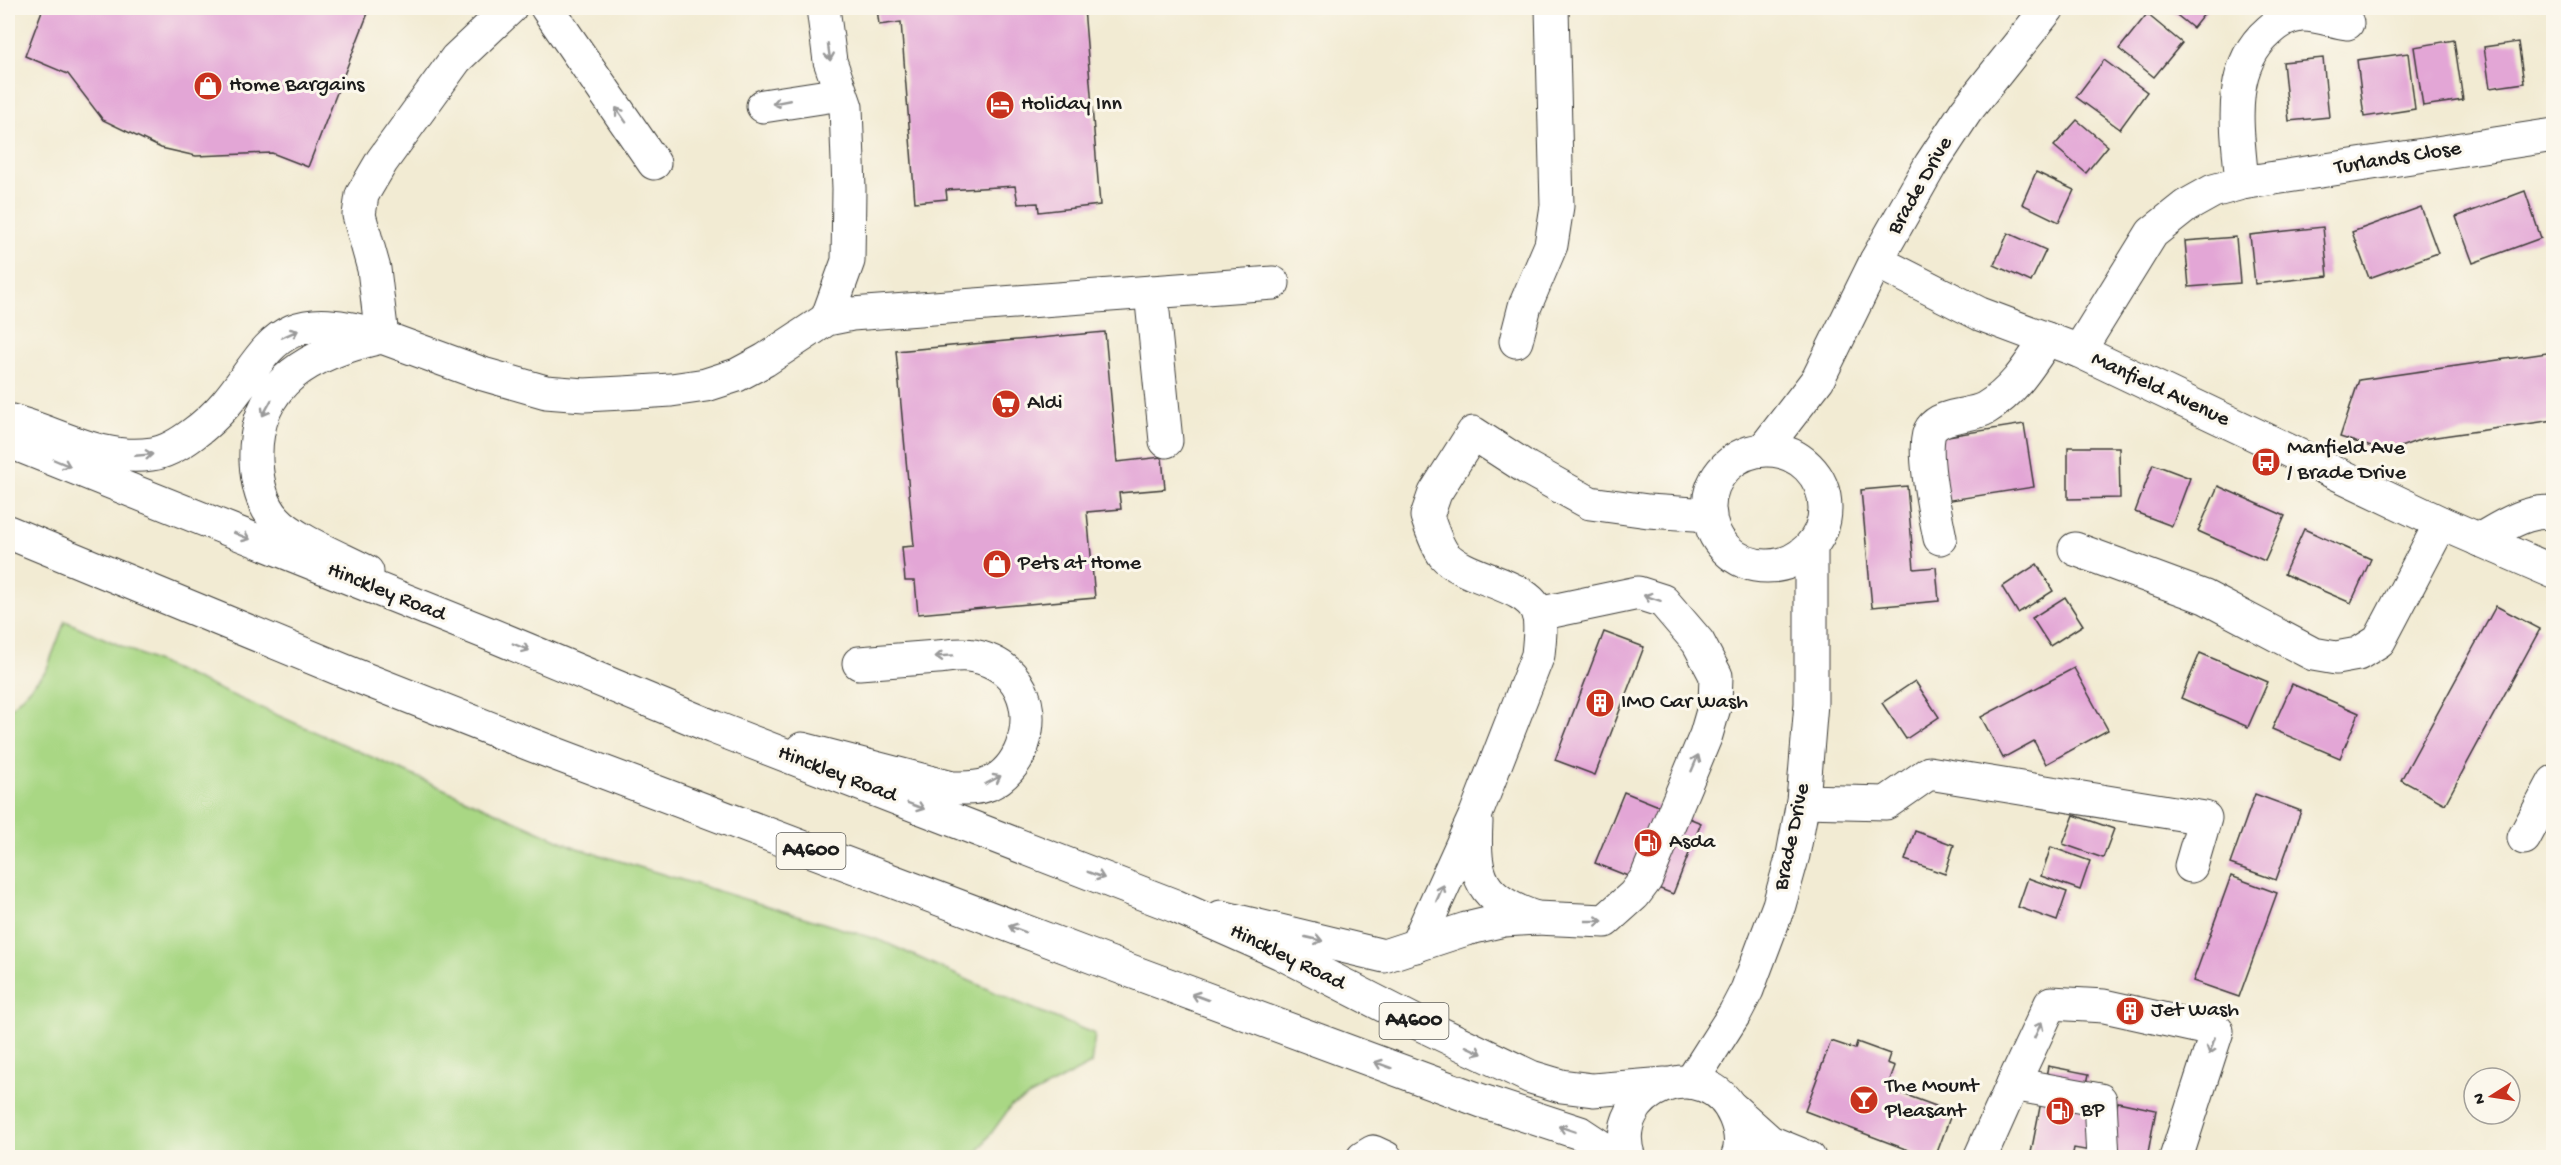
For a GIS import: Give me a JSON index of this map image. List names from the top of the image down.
{
  "streets": {
    "main road": [
      "Turlands Close",
      "Brade Drive",
      "Manfield Avenue",
      "Hinckley Road",
      "A4600"
    ]
  },
  "crossings": [
    ["Turlands Close", "Manfield Avenue"],
    ["Brade Drive", "Manfield Avenue"],
    ["Brade Drive", "Hinckley Road"]
  ],
  "places": {
    "shop": ["Home Bargains", "Pets at Home"],
    "hotel": ["Holiday Inn"],
    "supermarket": ["Aldi"],
    "bus stop": ["Manfield Ave / Brade Drive"],
    "building": ["IMO Car Wash", "Jet Wash"],
    "fuel station": ["Asda", "BP"],
    "bar": ["The Mount Pleasant"]
  },
  "north": "left"
}
